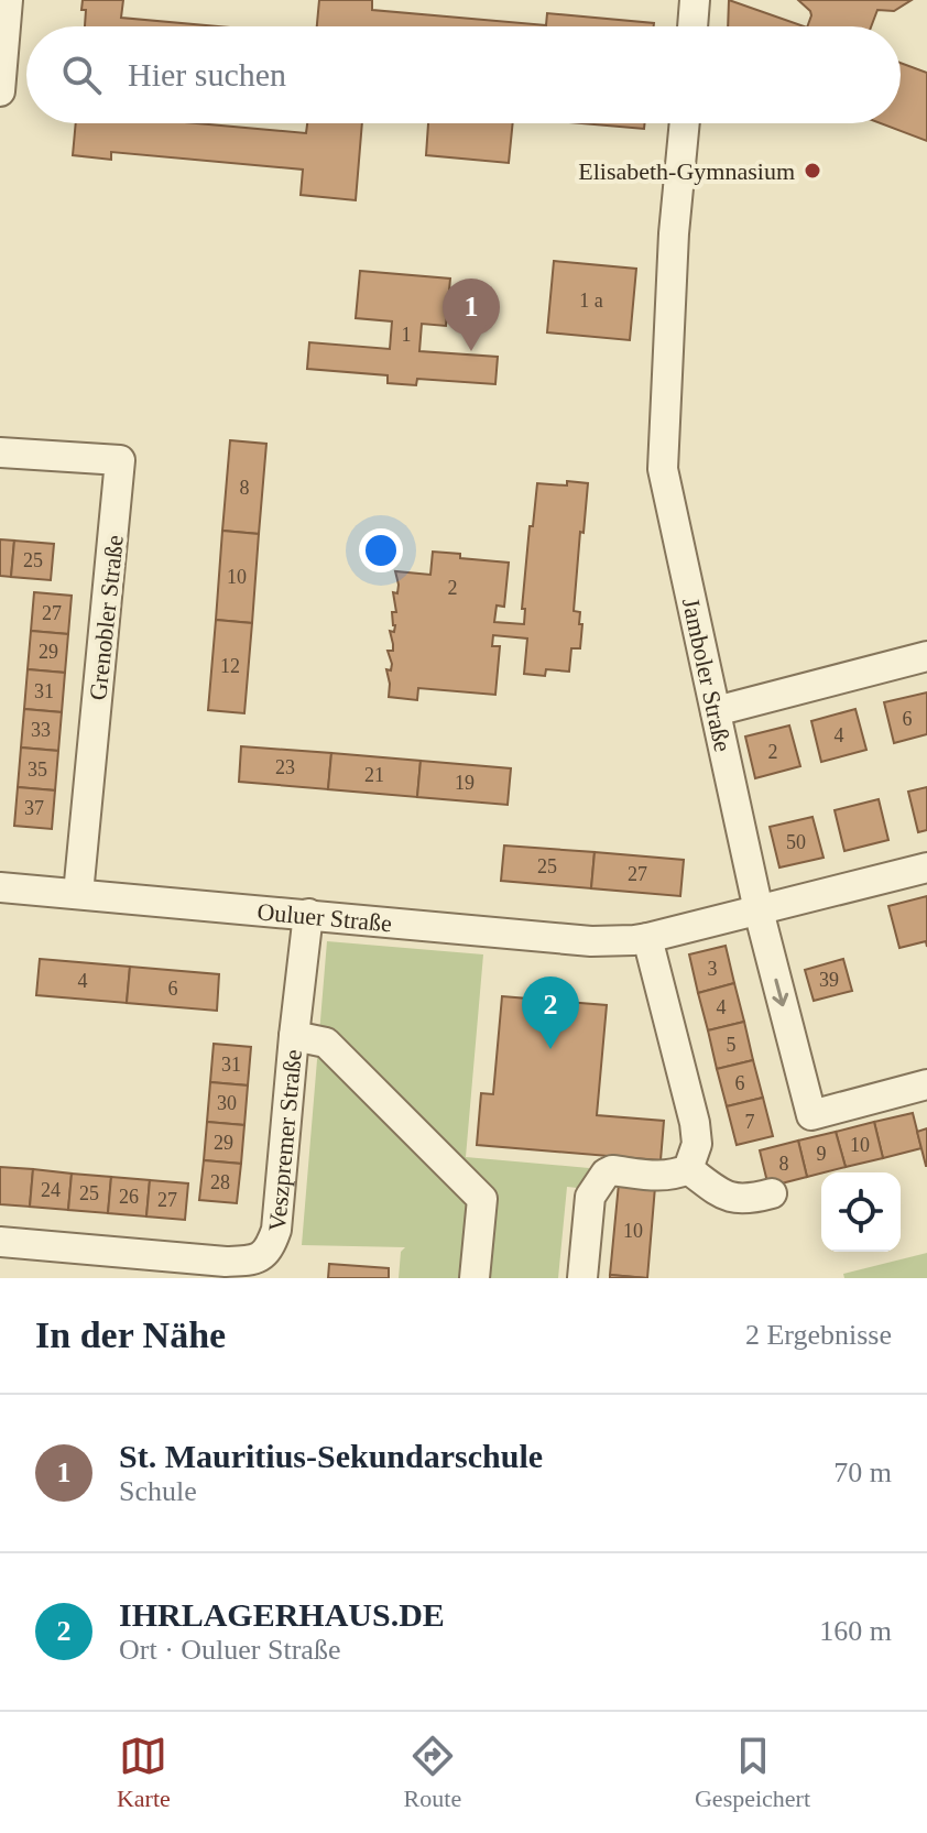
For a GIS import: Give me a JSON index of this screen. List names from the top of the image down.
{
  "streets": {
    "street": [
      "Grenobler Straße",
      "Jamboler Straße",
      "Ouluer Straße",
      "Veszpremer Straße"
    ]
  },
  "crossings": [
    ["Grenobler Straße", "Ouluer Straße"],
    ["Jamboler Straße", "Ouluer Straße"],
    ["Ouluer Straße", "Veszpremer Straße"]
  ],
  "places": ["Elisabeth-Gymnasium"],
  "house_numbers": [
    "1 a",
    "1",
    "8",
    "25",
    "10",
    "2",
    "27",
    "29",
    "12",
    "31",
    "6",
    "33",
    "4",
    "2",
    "23",
    "35",
    "21",
    "19",
    "37",
    "50",
    "25",
    "27",
    "3",
    "39",
    "4",
    "6",
    "4",
    "5",
    "31",
    "6",
    "30",
    "7",
    "29",
    "10",
    "9",
    "8",
    "28",
    "24",
    "25",
    "26",
    "27",
    "10"
  ],
  "page": {
    "search": "Hier suchen",
    "pins": ["1", "2"],
    "heading": ["In der Nähe", "2 Ergebnisse"],
    "list": [
      {
        "mark": "1",
        "name": "St. Mauritius-Sekundarschule",
        "note": "Schule",
        "value": "70 m"
      },
      {
        "mark": "2",
        "name": "IHRLAGERHAUS.DE",
        "note": "Ort · Ouluer Straße",
        "value": "160 m"
      }
    ],
    "nav": ["Karte", "Route", "Gespeichert"]
  }
}
